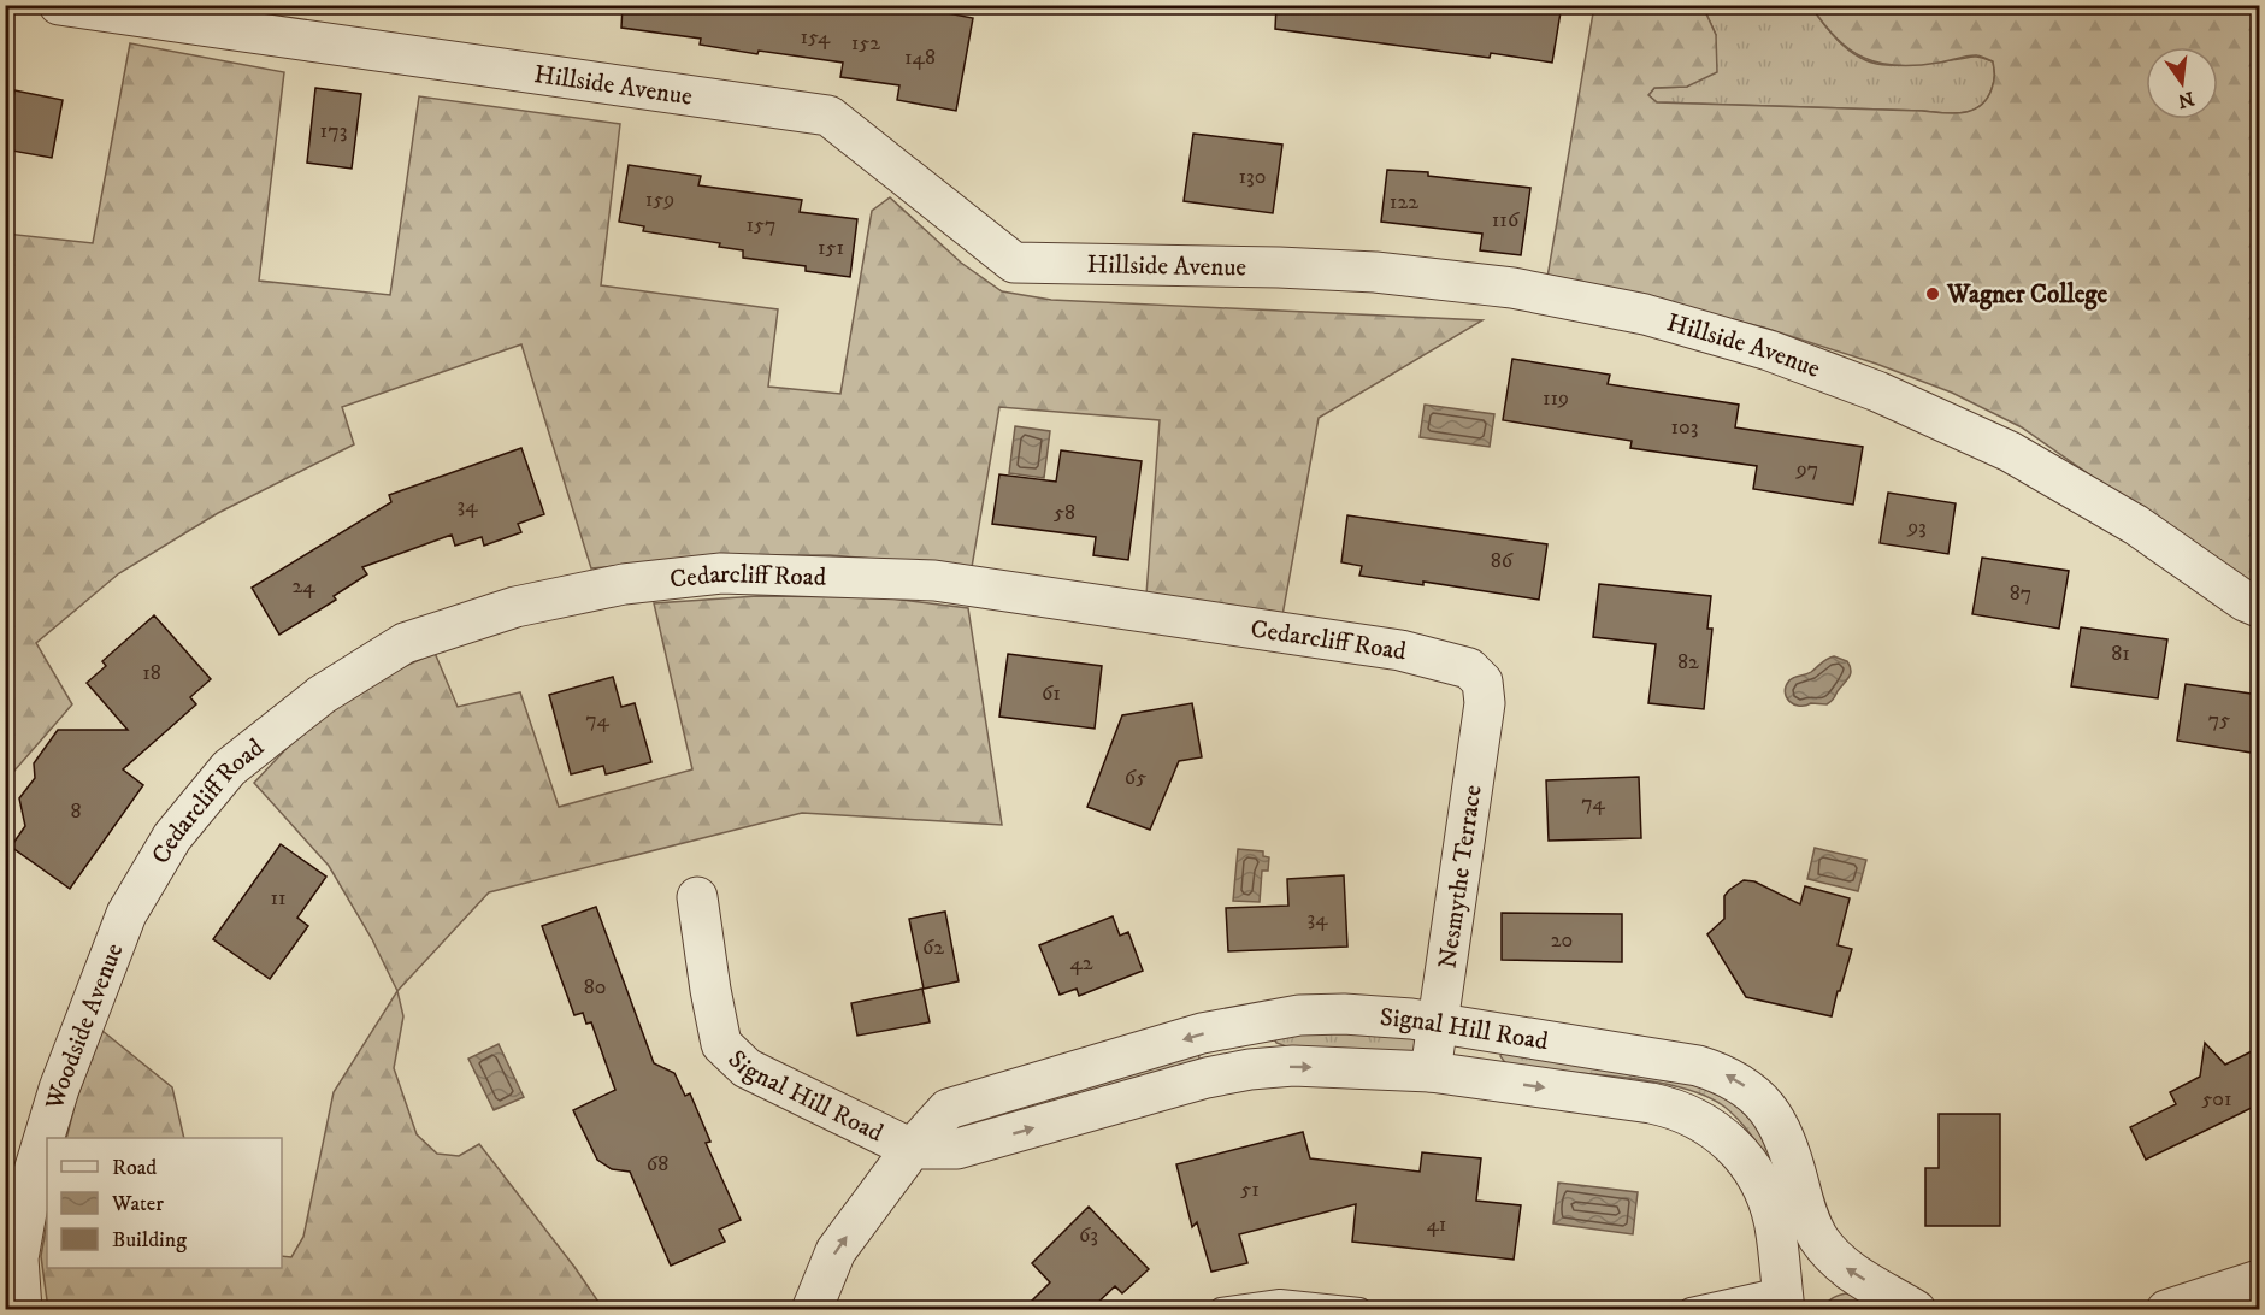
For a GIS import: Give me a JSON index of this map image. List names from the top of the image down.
{
  "streets": {
    "street": [
      "Hillside Avenue",
      "Cedarcliff Road",
      "Nesmythe Terrace",
      "Woodside Avenue",
      "Signal Hill Road"
    ]
  },
  "crossings": [
    ["Cedarcliff Road", "Nesmythe Terrace"],
    ["Cedarcliff Road", "Woodside Avenue"],
    ["Nesmythe Terrace", "Signal Hill Road"]
  ],
  "places": ["Wagner College"],
  "house_numbers": [
    "154",
    "152",
    "148",
    "173",
    "130",
    "159",
    "122",
    "116",
    "157",
    "151",
    "119",
    "103",
    "97",
    "34",
    "58",
    "93",
    "86",
    "24",
    "87",
    "81",
    "82",
    "18",
    "61",
    "74",
    "75",
    "65",
    "74",
    "8",
    "11",
    "34",
    "20",
    "62",
    "42",
    "80",
    "501",
    "68",
    "51",
    "41",
    "63"
  ],
  "legend": ["Road", "Water", "Building"],
  "north": "bottom"
}
